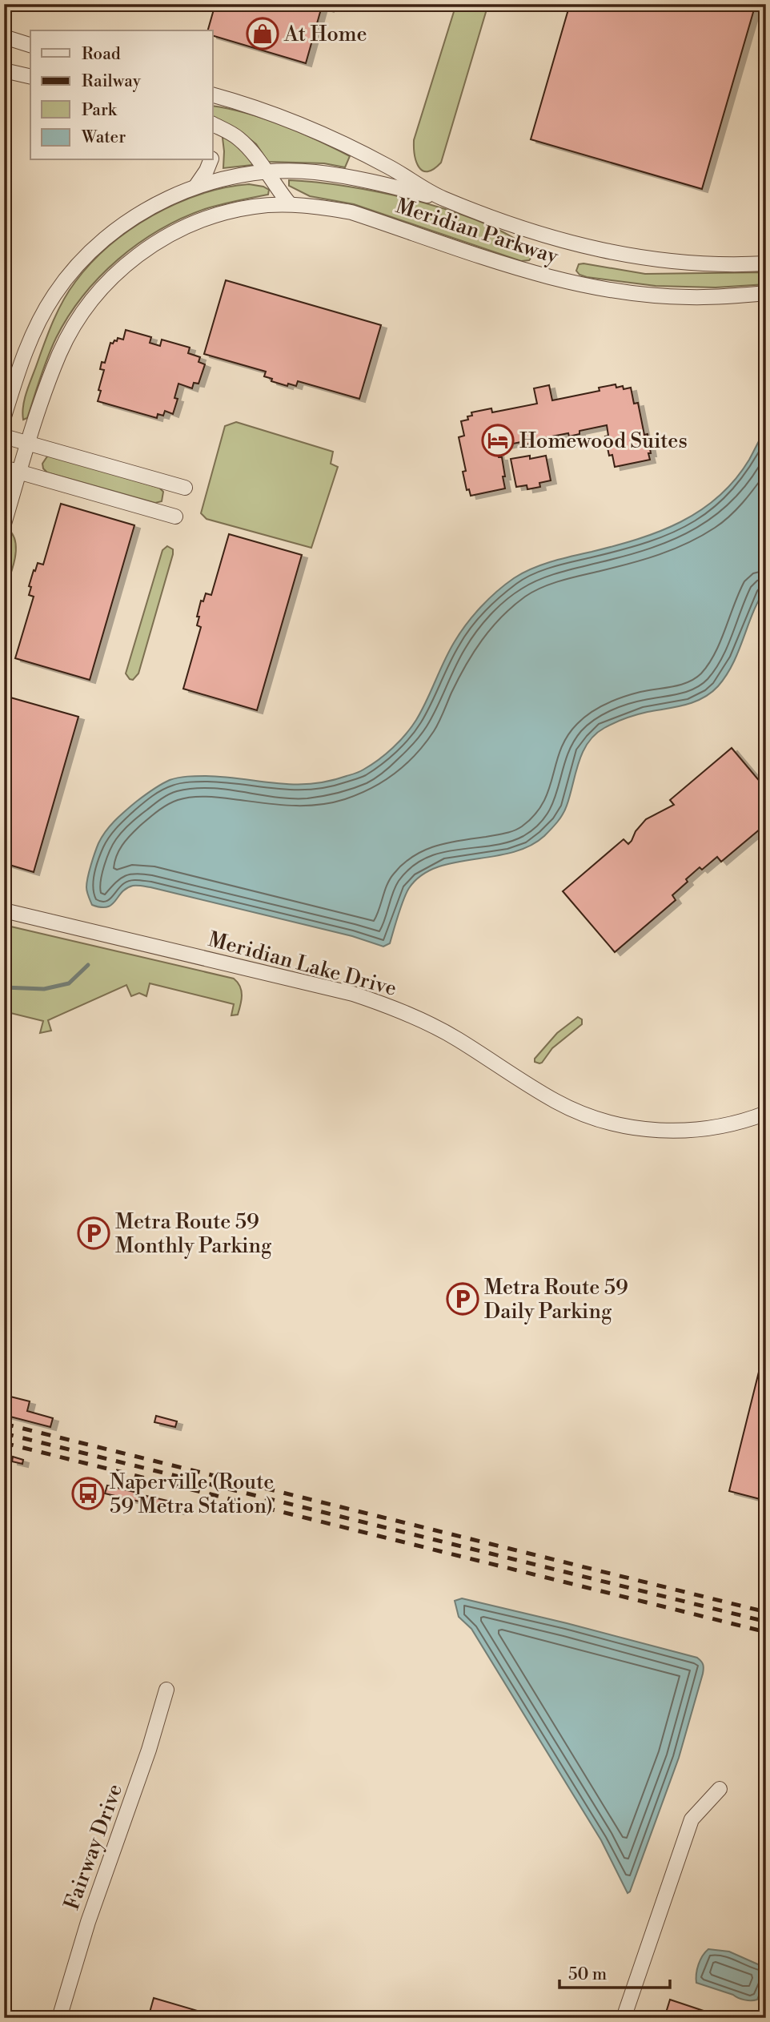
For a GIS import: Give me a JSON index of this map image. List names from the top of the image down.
{
  "streets": {
    "street": ["Meridian Parkway", "Meridian Lake Drive", "Fairway Drive"]
  },
  "places": {
    "shop": ["At Home"],
    "hotel": ["Homewood Suites"],
    "parking": ["Metra Route 59 Monthly Parking", "Metra Route 59 Daily Parking"],
    "bus stop": ["Naperville (Route 59 Metra Station)"]
  },
  "legend": [
    "Road",
    "Railway",
    "Park",
    "Water"
  ],
  "scale_bar": "50 m"
}
